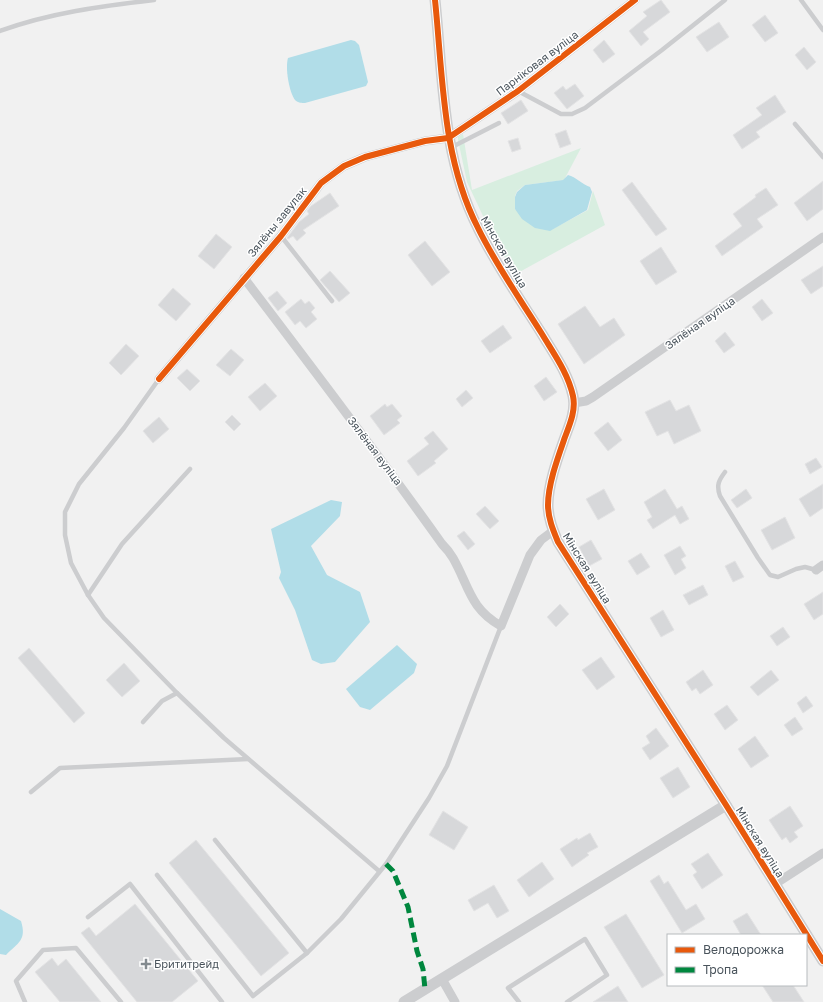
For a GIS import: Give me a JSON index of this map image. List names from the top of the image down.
{
  "streets": {
    "street": [
      "Парніковая вуліца",
      "Зялёны завулак",
      "Мінская вуліца",
      "Зялёная вуліца"
    ]
  },
  "crossings": [
    ["Парніковая вуліца", "Зялёны завулак"],
    ["Парніковая вуліца", "Мінская вуліца"],
    ["Зялёны завулак", "Мінская вуліца"],
    ["Зялёны завулак", "Зялёная вуліца"],
    ["Мінская вуліца", "Зялёная вуліца"]
  ],
  "places": {
    "health": ["Брититрейд"]
  },
  "legend": ["Велодорожка", "Тропа"]
}
